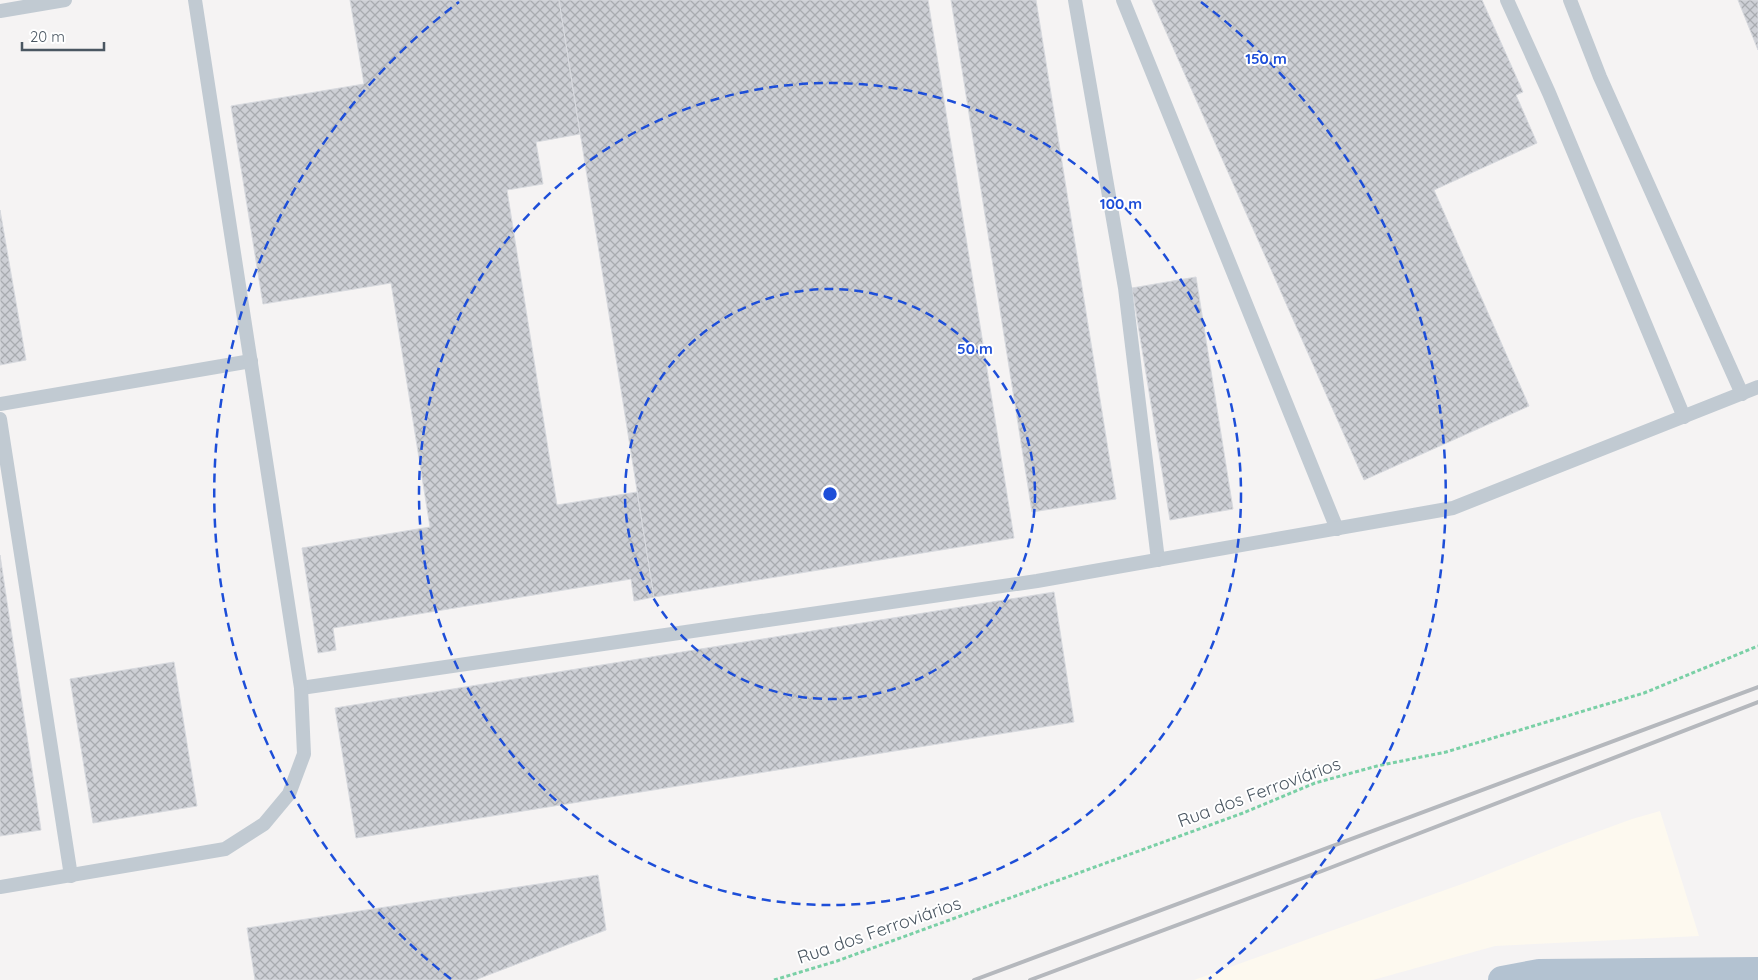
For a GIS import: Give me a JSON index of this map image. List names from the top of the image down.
{
  "streets": {
    "path": ["Rua dos Ferroviários"]
  },
  "scale_bar": "20 m",
  "rings": ["150 m", "100 m", "50 m"]
}
